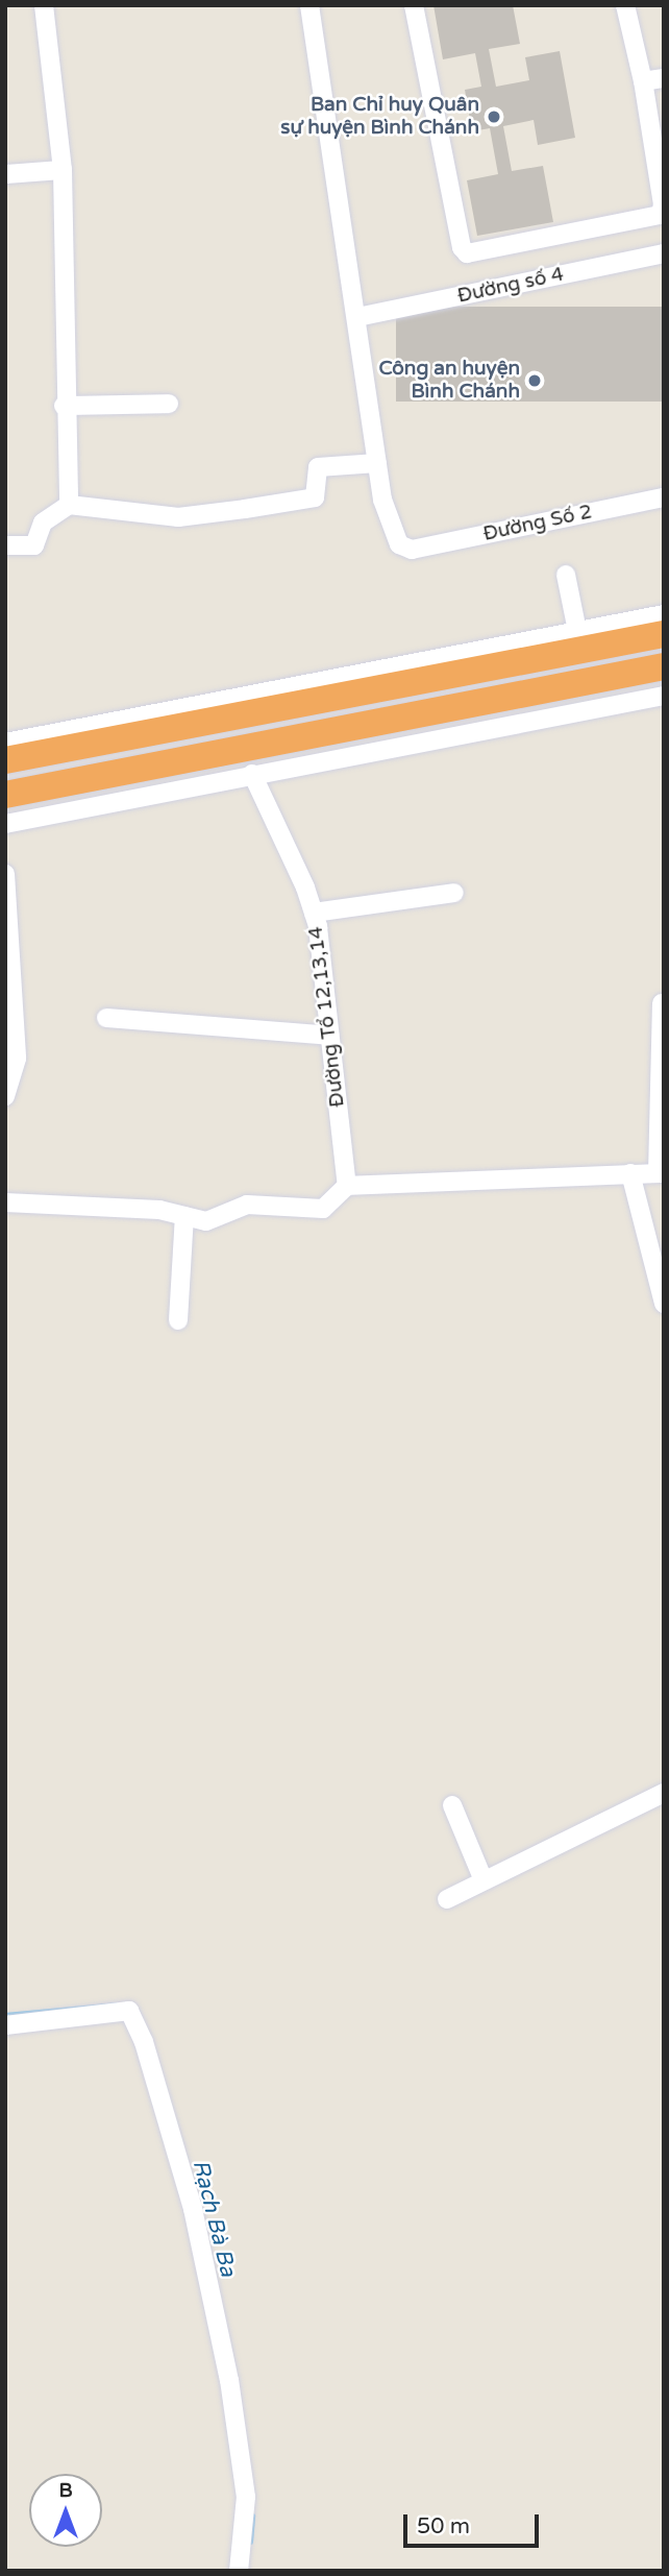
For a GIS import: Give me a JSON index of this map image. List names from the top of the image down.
{
  "streets": {
    "street": ["Đường số 4", "Đường Số 2", "Đường Tổ 12,13,14"]
  },
  "water": ["Rạch Bà Ba"],
  "places": ["Ban Chỉ huy Quân sự huyện Bình Chánh", "Công an huyện Bình Chánh"],
  "scale_bar": "50 m",
  "north": "top"
}
